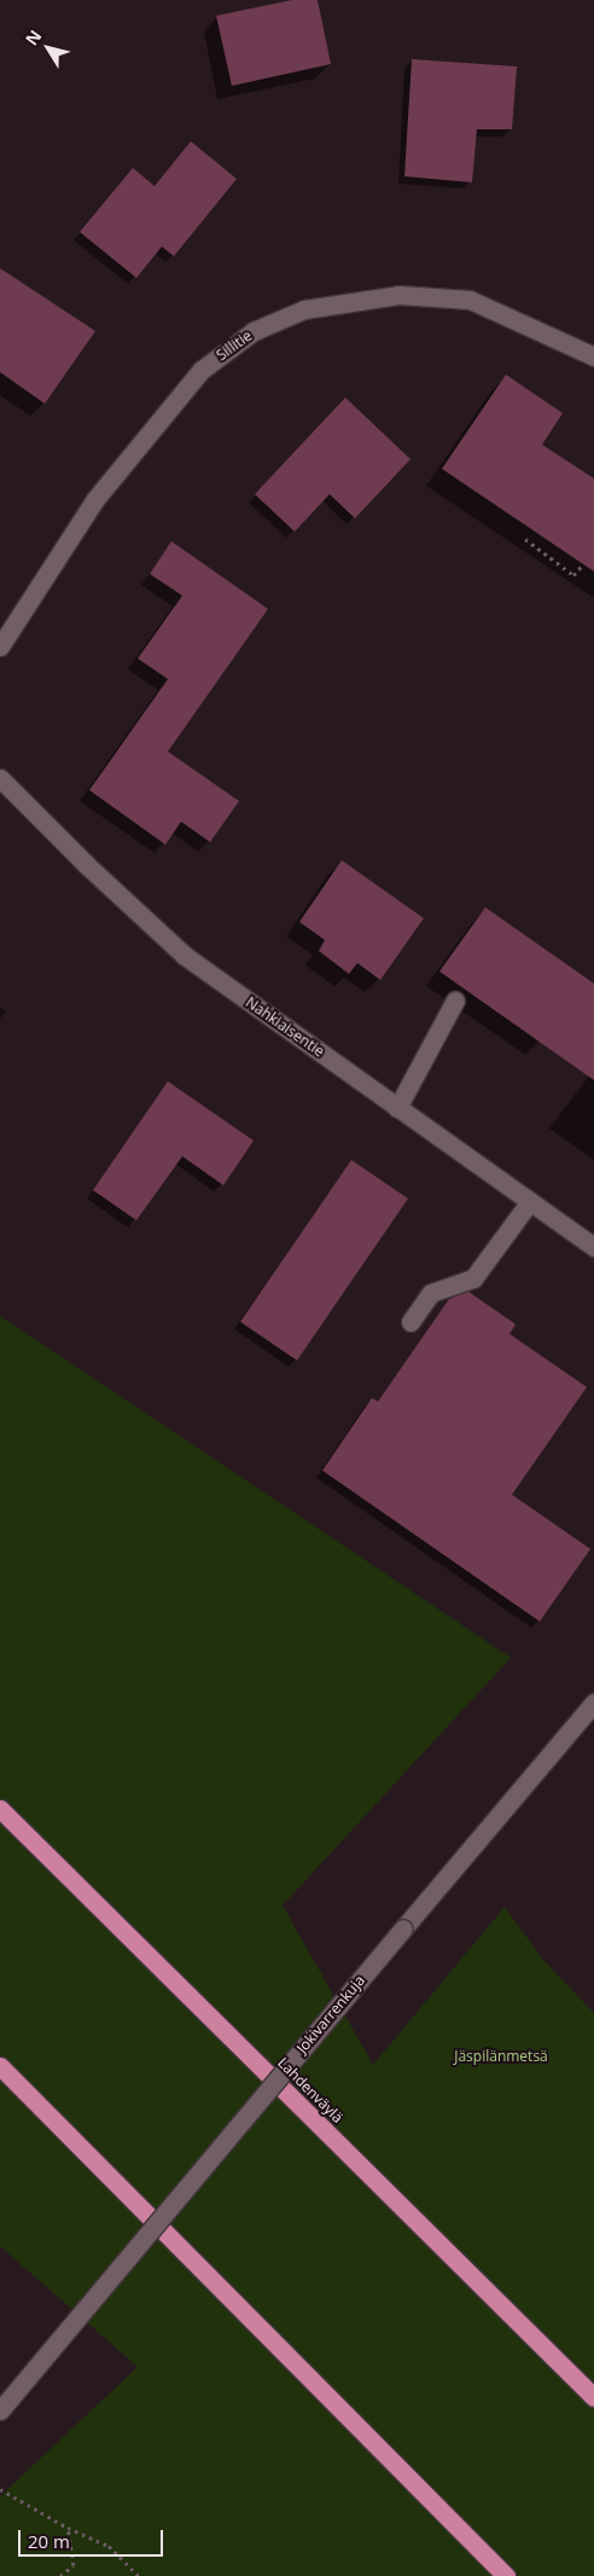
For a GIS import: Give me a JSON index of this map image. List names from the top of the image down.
{
  "streets": {
    "highway": ["Lahdenväylä"],
    "street": ["Sillitie", "Nahkiaisentie", "Jokivarrenkuja"]
  },
  "parks": ["Jäspilänmetsä"],
  "scale_bar": "20 m",
  "north": "top left"
}
